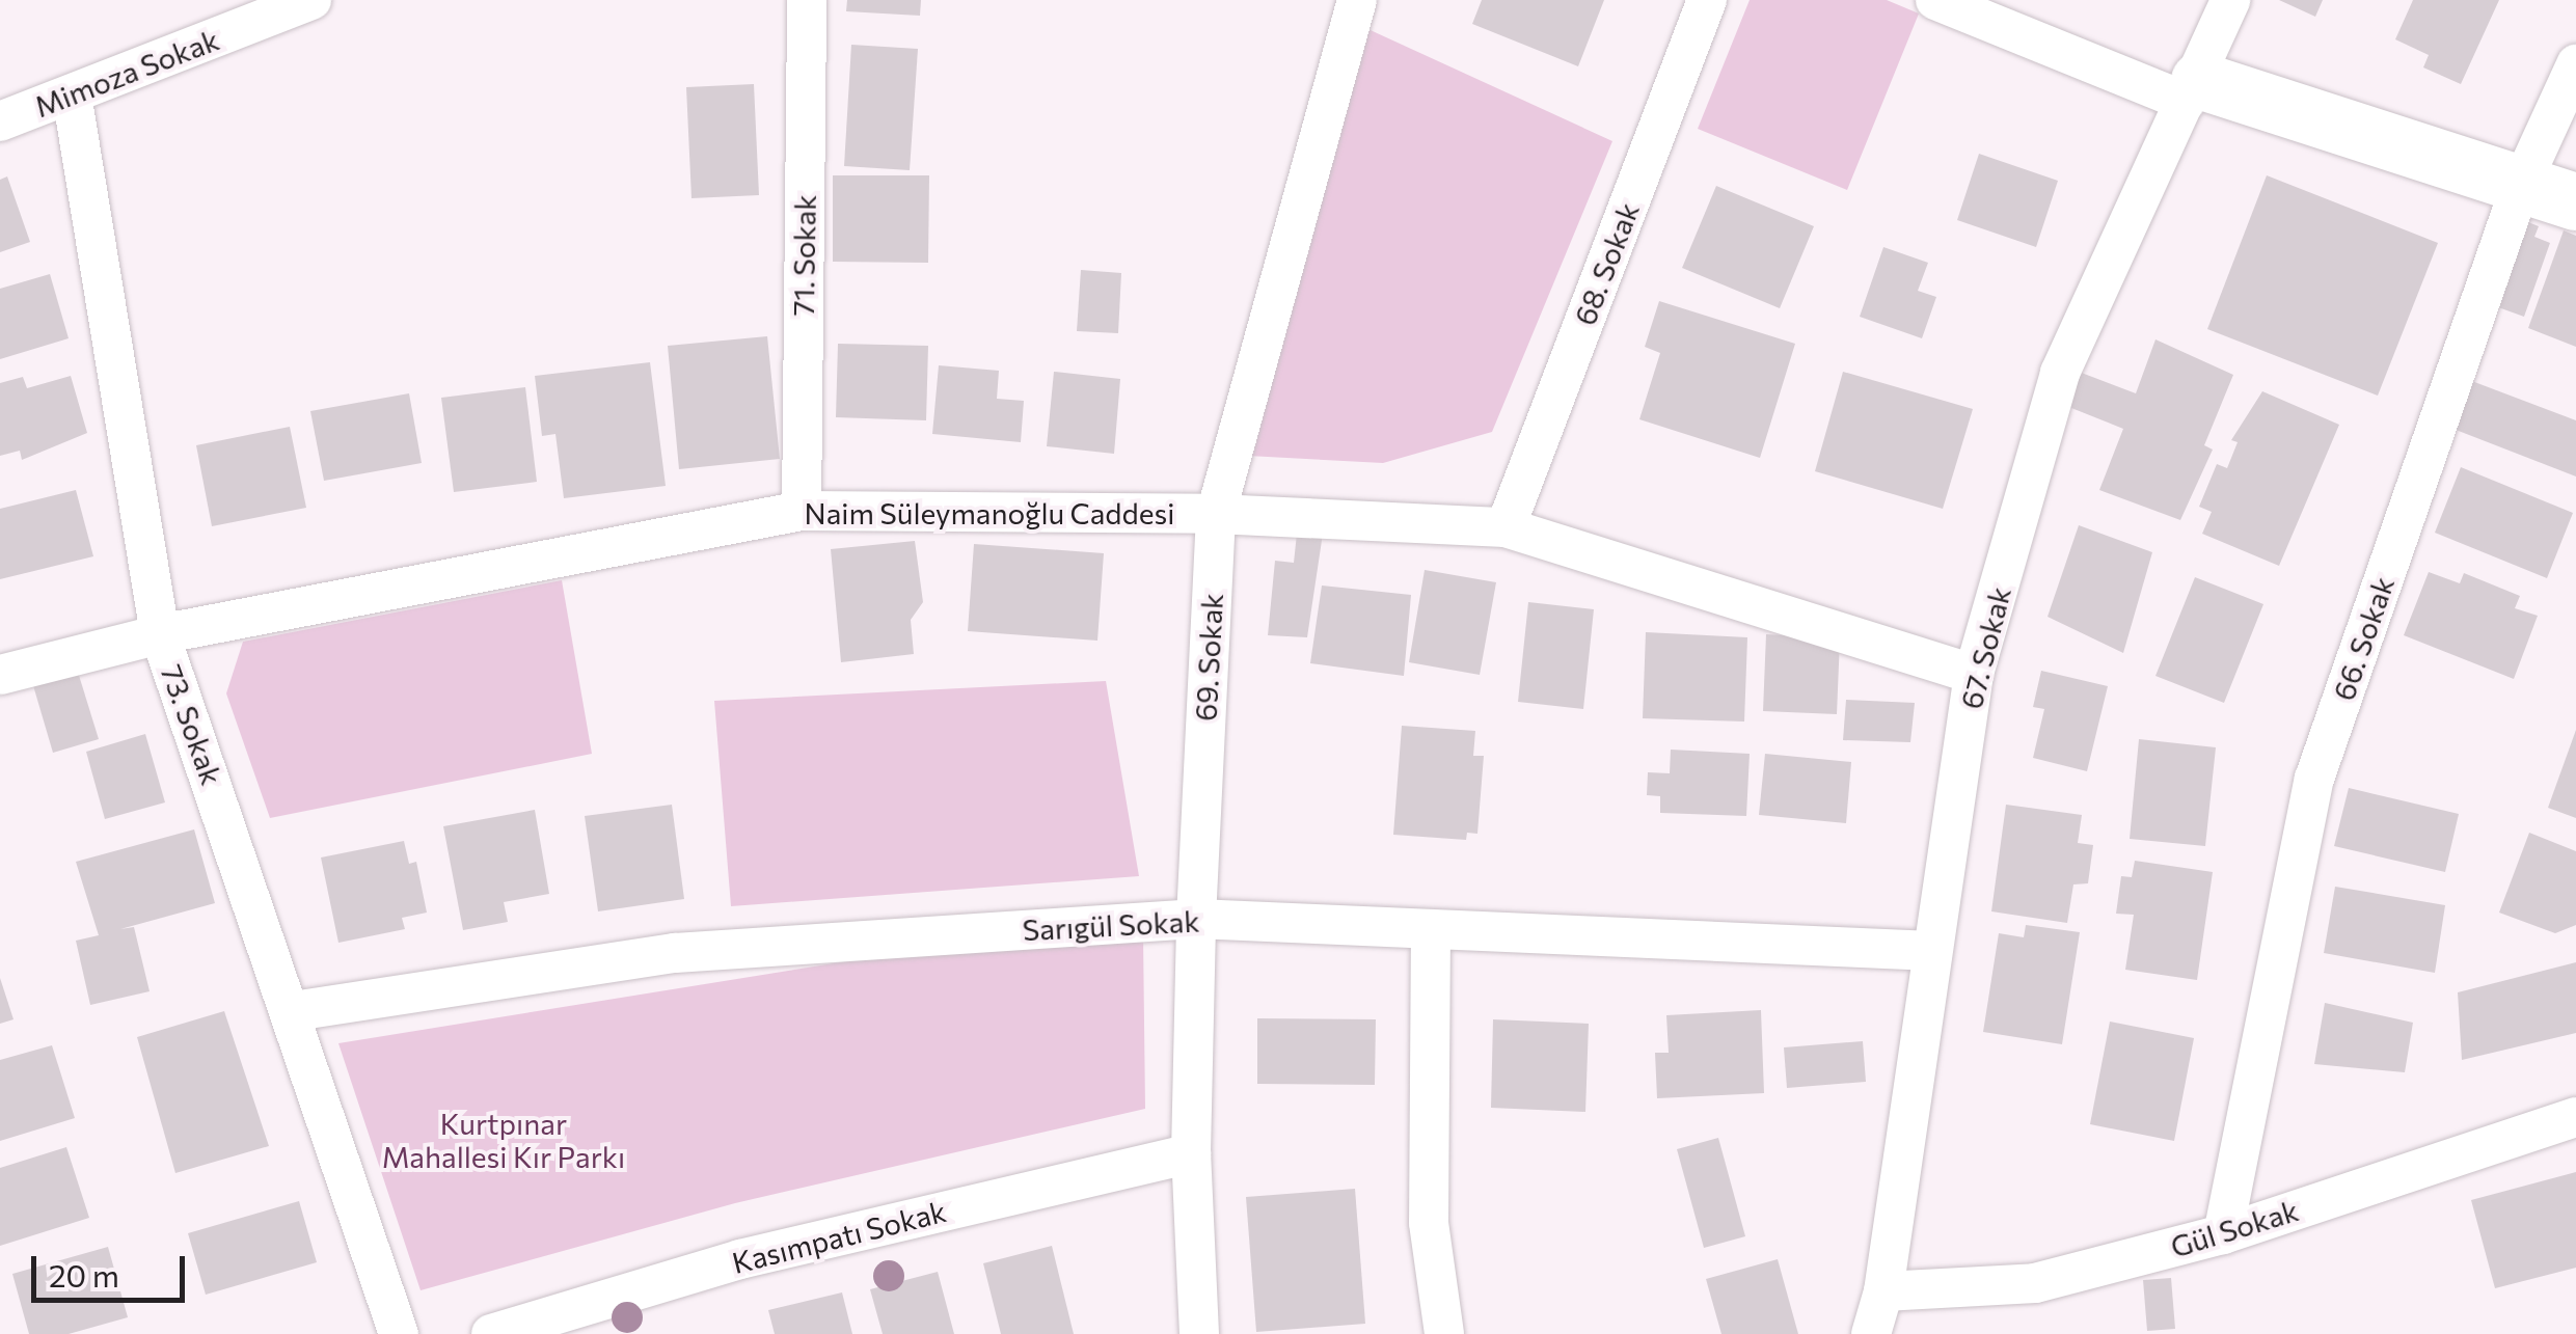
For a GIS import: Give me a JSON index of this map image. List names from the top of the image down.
{
  "streets": {
    "street": [
      "Mimoza Sokak",
      "71. Sokak",
      "68. Sokak",
      "Naim Süleymanoğlu Caddesi",
      "66. Sokak",
      "67. Sokak",
      "69. Sokak",
      "73. Sokak",
      "Sarıgül Sokak",
      "Gül Sokak",
      "Kasımpatı Sokak"
    ]
  },
  "crossings": [
    ["Mimoza Sokak", "73. Sokak"],
    ["71. Sokak", "Naim Süleymanoğlu Caddesi"],
    ["68. Sokak", "Naim Süleymanoğlu Caddesi"],
    ["Naim Süleymanoğlu Caddesi", "67. Sokak"],
    ["Naim Süleymanoğlu Caddesi", "69. Sokak"],
    ["Naim Süleymanoğlu Caddesi", "73. Sokak"],
    ["66. Sokak", "Gül Sokak"],
    ["67. Sokak", "Sarıgül Sokak"],
    ["67. Sokak", "Gül Sokak"],
    ["69. Sokak", "Sarıgül Sokak"],
    ["69. Sokak", "Kasımpatı Sokak"],
    ["73. Sokak", "Sarıgül Sokak"]
  ],
  "parks": ["Kurtpınar Mahallesi Kır Parkı"],
  "scale_bar": "20 m"
}
